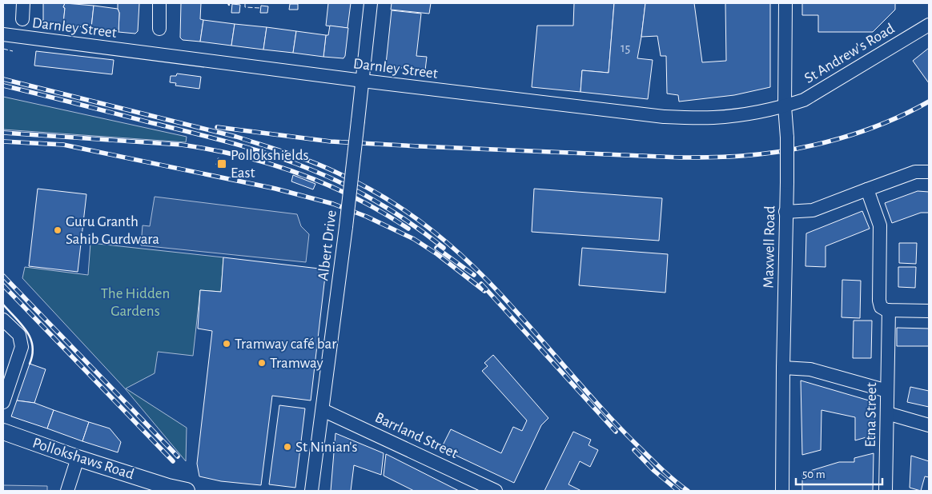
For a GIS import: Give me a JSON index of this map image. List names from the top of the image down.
{
  "streets": {
    "main road": ["Pollokshaws Road"],
    "street": [
      "Darnley Street",
      "St Andrew's Road",
      "Albert Drive",
      "Maxwell Road",
      "Etna Street",
      "Barrland Street"
    ]
  },
  "crossings": [
    ["Darnley Street", "St Andrew's Road"],
    ["Darnley Street", "Albert Drive"],
    ["Darnley Street", "Maxwell Road"],
    ["St Andrew's Road", "Maxwell Road"],
    ["Albert Drive", "Barrland Street"]
  ],
  "parks": ["The Hidden Gardens"],
  "places": {
    "transit": ["Pollokshields East"],
    "other": [
      "Guru Granth Sahib Gurdwara",
      "Tramway café bar",
      "Tramway",
      "St Ninian's"
    ]
  },
  "house_numbers": ["15"],
  "scale_bar": "50 m"
}
